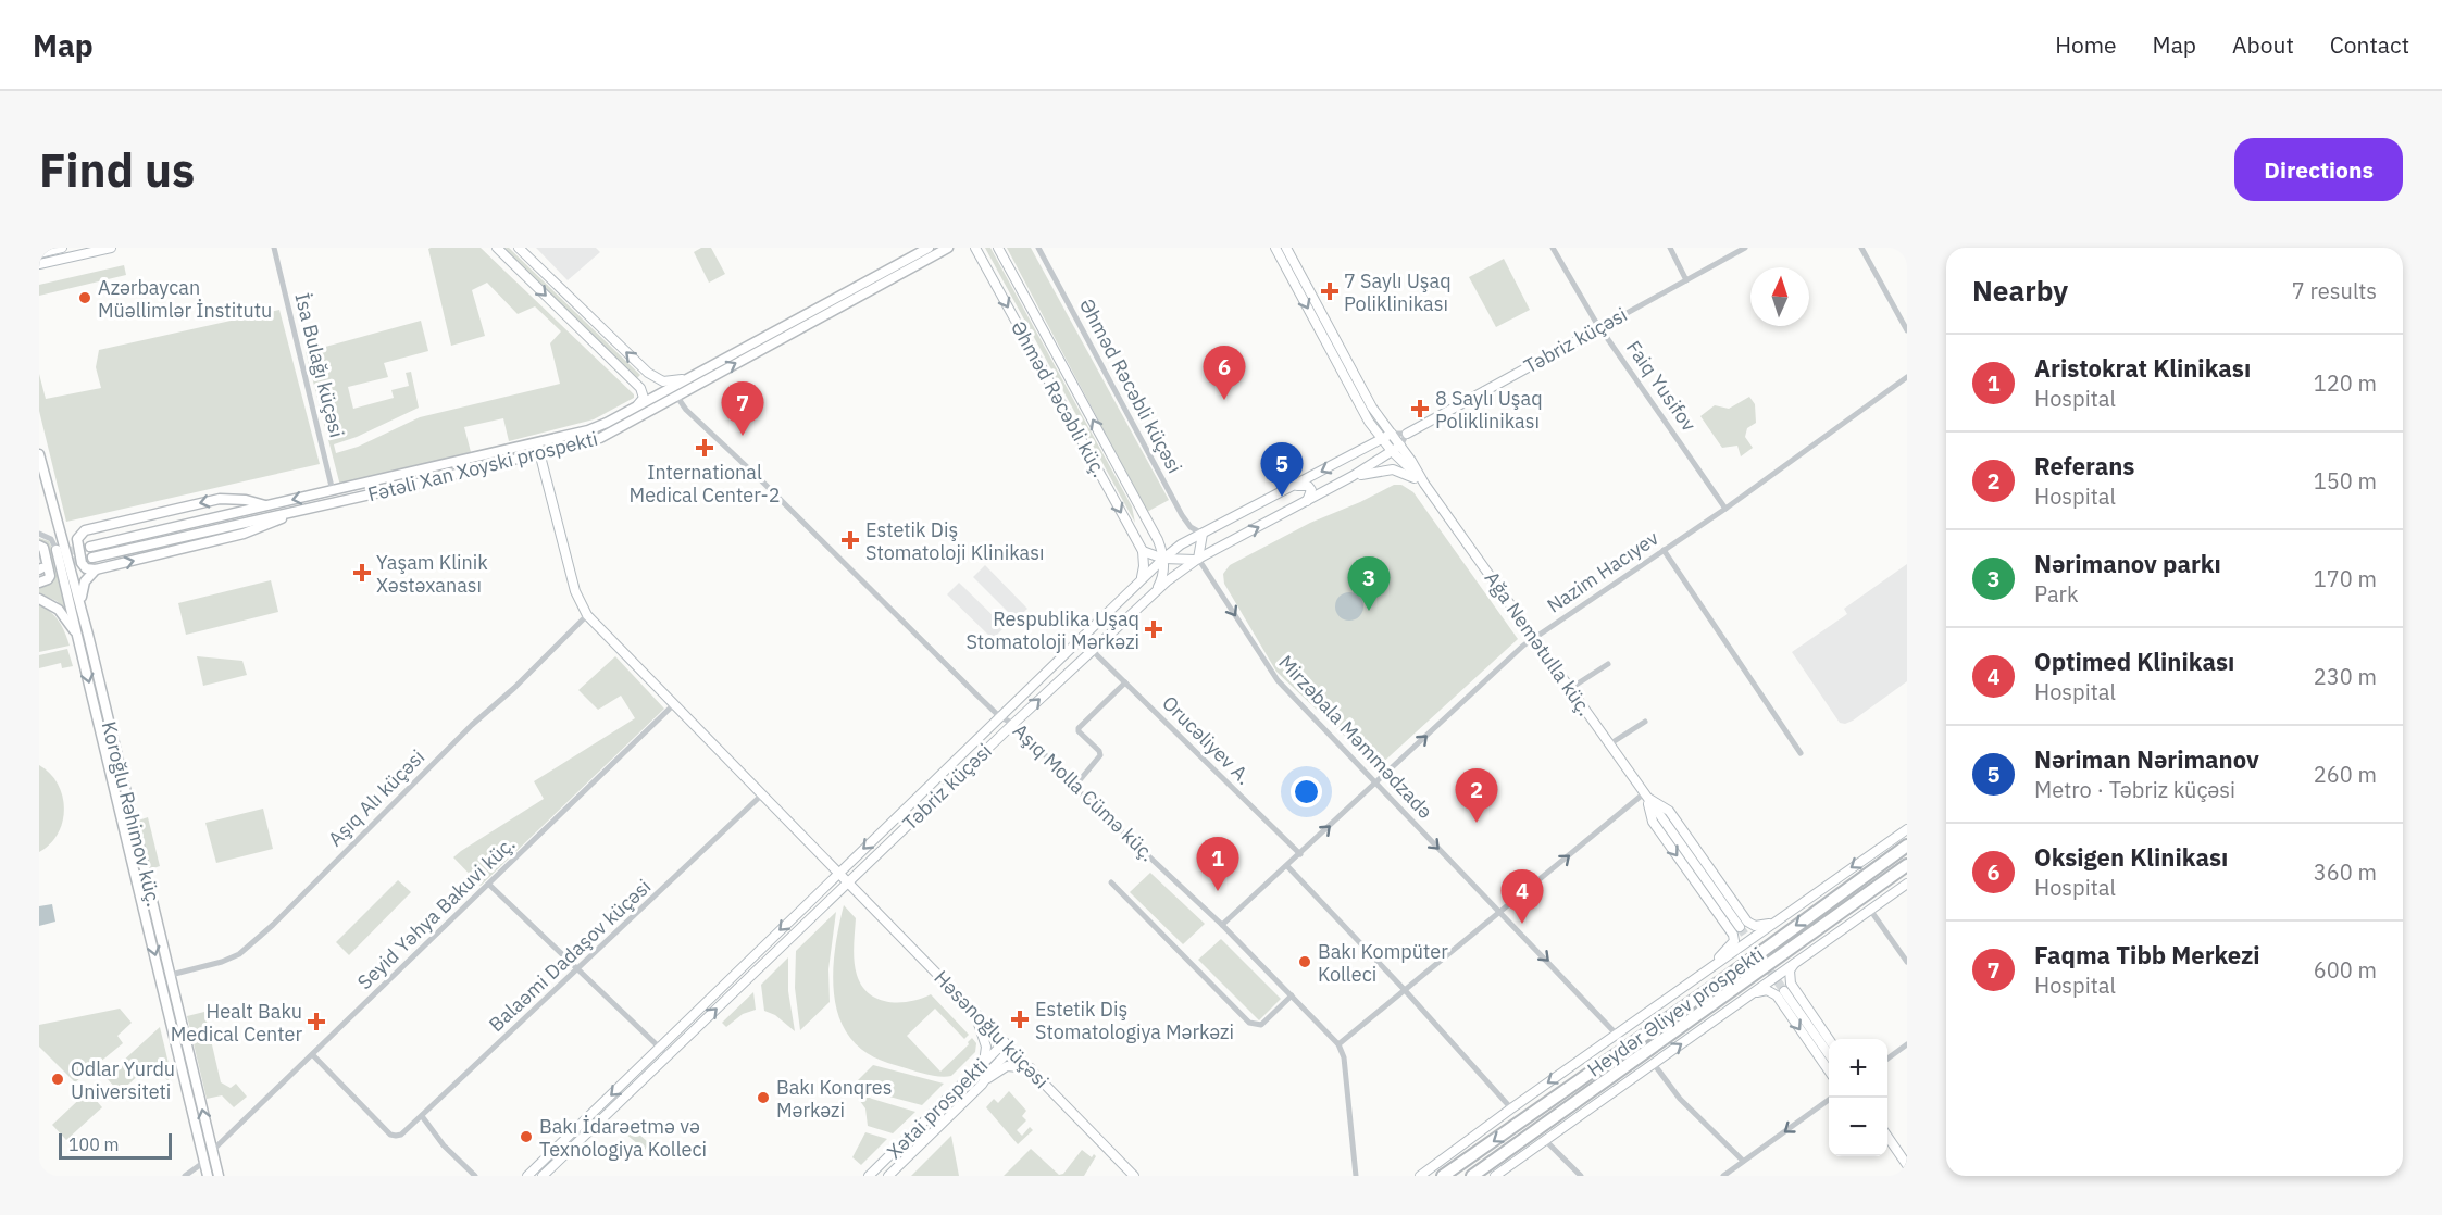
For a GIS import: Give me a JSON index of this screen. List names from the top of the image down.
{
  "streets": {
    "highway": ["Heydər Əliyev prospekti"],
    "main road": [
      "Təbriz küçəsi",
      "Əhməd Rəcəbli küç.",
      "Fətəli Xan Xoyski prospekti",
      "Ağa Nemətulla küç.",
      "Koroğlu Rəhimov küç.",
      "Həsənoğlu küçəsi",
      "Xətai prospekti"
    ],
    "street": [
      "İsa Bulağı küçəsi",
      "Əhməd Rəcəbli küçəsi",
      "Faiq Yusifov",
      "Nazim Hacıyev",
      "Mirzəbala Məmmədzadə",
      "Orucəliyev A.",
      "Aşıq Molla Cümə küç.",
      "Aşıq Alı küçəsi",
      "Seyid Yəhya Bakuvi küç.",
      "Balaəmi Dadaşov küçəsi"
    ]
  },
  "crossings": [
    ["Təbriz küçəsi", "Faiq Yusifov"],
    ["Təbriz küçəsi", "Əhməd Rəcəbli küç."],
    ["Təbriz küçəsi", "Mirzəbala Məmmədzadə"],
    ["Təbriz küçəsi", "Orucəliyev A."],
    ["Təbriz küçəsi", "Aşıq Molla Cümə küç."],
    ["Təbriz küçəsi", "Həsənoğlu küçəsi"],
    ["İsa Bulağı küçəsi", "Fətəli Xan Xoyski prospekti"],
    ["Faiq Yusifov", "Nazim Hacıyev"],
    ["Fətəli Xan Xoyski prospekti", "Aşıq Molla Cümə küç."],
    ["Nazim Hacıyev", "Ağa Nemətulla küç."],
    ["Nazim Hacıyev", "Mirzəbala Məmmədzadə"],
    ["Nazim Hacıyev", "Orucəliyev A."],
    ["Nazim Hacıyev", "Aşıq Molla Cümə küç."],
    ["Aşıq Alı küçəsi", "Koroğlu Rəhimov küç."],
    ["Koroğlu Rəhimov küç.", "Seyid Yəhya Bakuvi küç."],
    ["Seyid Yəhya Bakuvi küç.", "Balaəmi Dadaşov küçəsi"],
    ["Həsənoğlu küçəsi", "Xətai prospekti"]
  ],
  "one_way": ["Nazim Hacıyev", "Mirzəbala Məmmədzadə"],
  "places": {
    "health": [
      "7 Saylı Uşaq Poliklinikası",
      "8 Saylı Uşaq Poliklinikası",
      "International Medical Center-2",
      "Estetik Diş Stomatoloji Klinikası",
      "Yaşam Klinik Xəstəxanası",
      "Respublika Uşaq Stomatoloji Mərkəzi",
      "Estetik Diş Stomatologiya Mərkəzi",
      "Healt Baku Medical Center"
    ],
    "other": [
      "Azərbaycan Müəllimlər İnstitutu",
      "Bakı Kompüter Kolleci",
      "Odlar Yurdu Universiteti",
      "Bakı Konqres Mərkəzi",
      "Bakı İdarəetmə və Texnologiya Kolleci"
    ]
  },
  "scale_bar": "100 m",
  "north": "top",
  "page": {
    "header": "Map",
    "nav": [
      "Home",
      "Map",
      "About",
      "Contact"
    ],
    "buttons": "Directions",
    "title": "Find us",
    "heading": ["Nearby", "7 results"],
    "list": [
      {
        "mark": "1",
        "name": "Aristokrat Klinikası",
        "note": "Hospital",
        "value": "120 m"
      },
      {
        "mark": "2",
        "name": "Referans",
        "note": "Hospital",
        "value": "150 m"
      },
      {
        "mark": "3",
        "name": "Nərimanov parkı",
        "note": "Park",
        "value": "170 m"
      },
      {
        "mark": "4",
        "name": "Optimed Klinikası",
        "note": "Hospital",
        "value": "230 m"
      },
      {
        "mark": "5",
        "name": "Nəriman Nərimanov",
        "note": "Metro · Təbriz küçəsi",
        "value": "260 m"
      },
      {
        "mark": "6",
        "name": "Oksigen Klinikası",
        "note": "Hospital",
        "value": "360 m"
      },
      {
        "mark": "7",
        "name": "Faqma Tibb Merkezi",
        "note": "Hospital",
        "value": "600 m"
      }
    ],
    "pins": [
      "6",
      "7",
      "5",
      "3",
      "2",
      "1",
      "4"
    ],
    "map_buttons": ["+", "−"],
    "scale": "100 m"
  }
}
